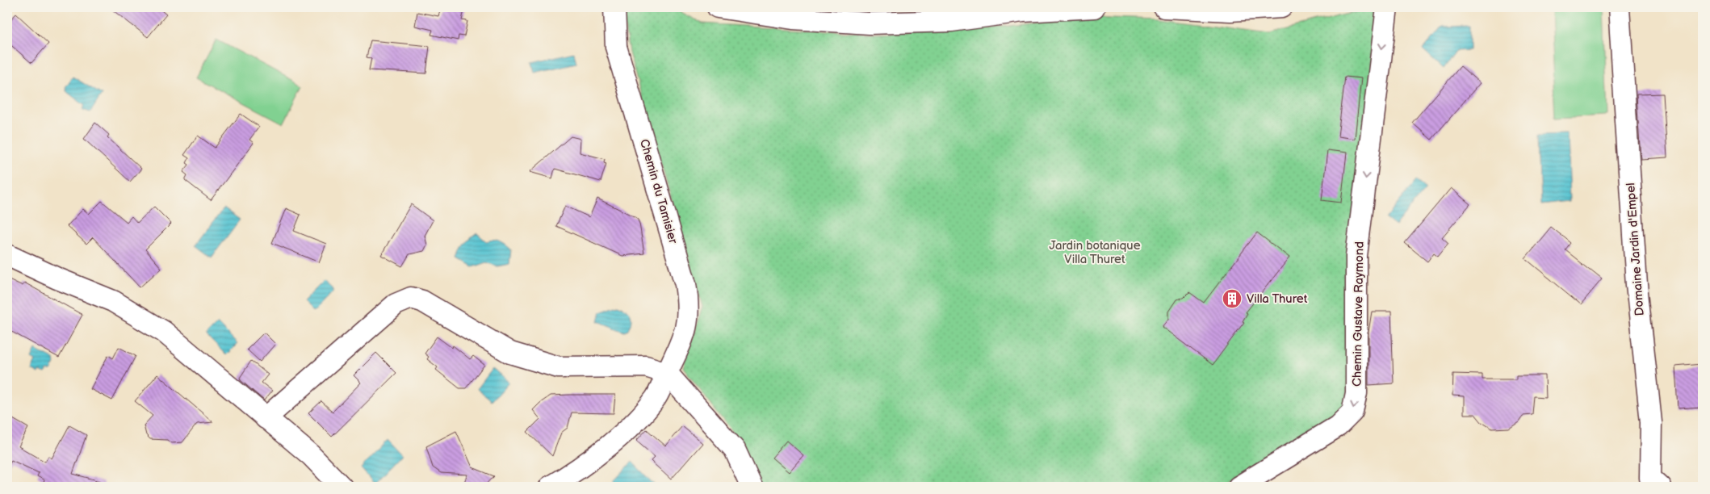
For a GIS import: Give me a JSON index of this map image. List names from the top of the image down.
{
  "streets": {
    "street": ["Chemin du Tamisier", "Domaine Jardin d'Empel", "Chemin Gustave Raymond"]
  },
  "one_way": ["Chemin Gustave Raymond"],
  "parks": ["Jardin botanique Villa Thuret"],
  "places": {
    "building": ["Villa Thuret"]
  }
}
